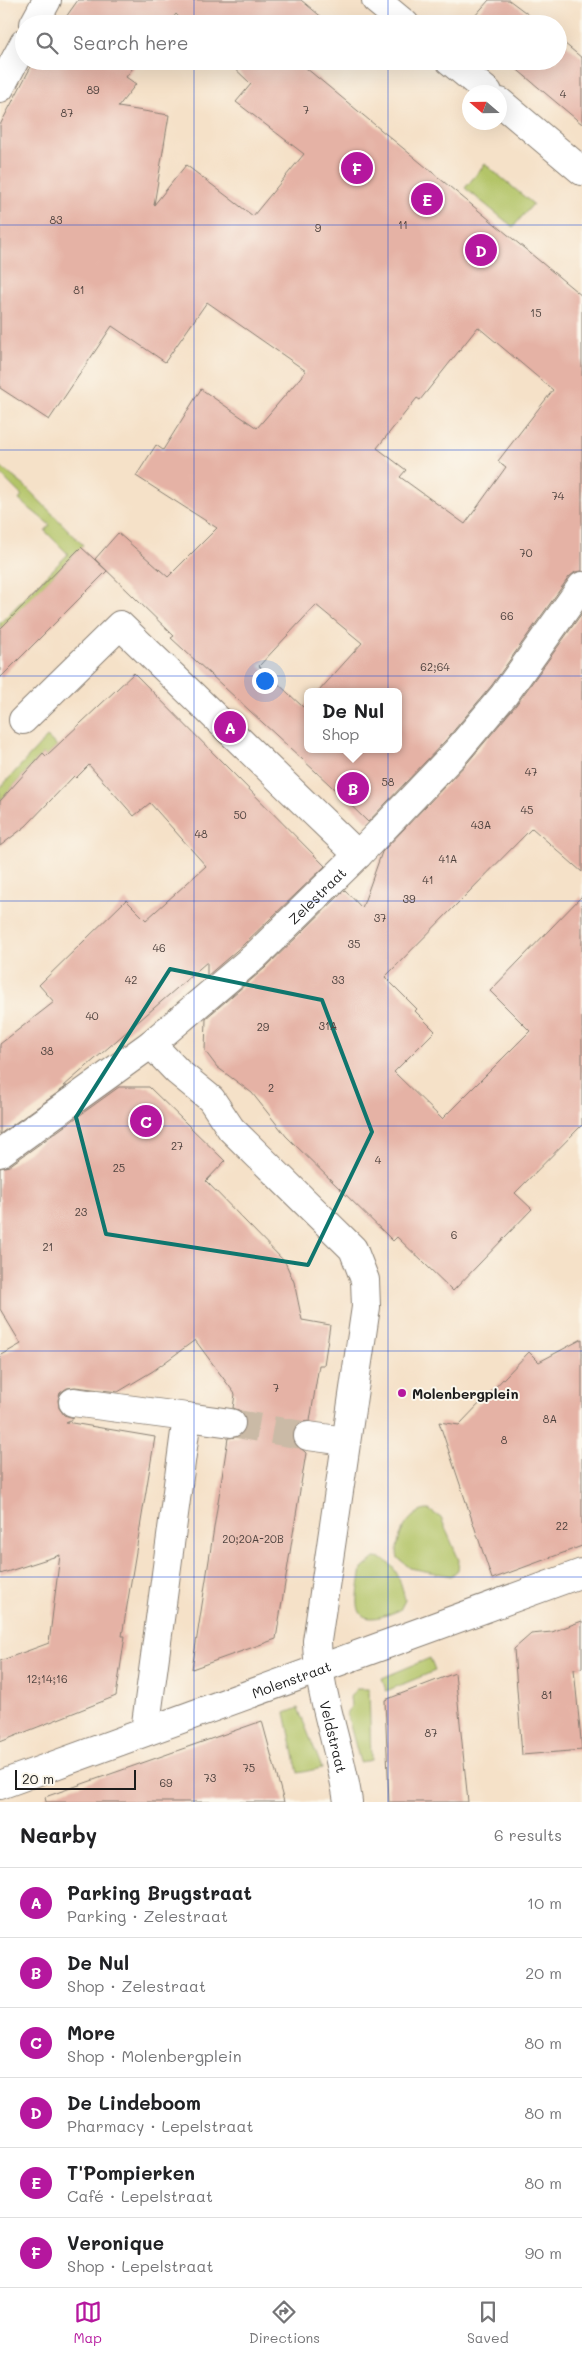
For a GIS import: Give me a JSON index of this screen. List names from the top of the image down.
{
  "streets": {
    "street": ["Zelestraat", "Molenstraat", "Veldstraat"]
  },
  "crossings": [
    ["Molenstraat", "Veldstraat"]
  ],
  "places": ["Molenbergplein"],
  "house_numbers": [
    "89",
    "4",
    "7",
    "87",
    "83",
    "11",
    "9",
    "81",
    "15",
    "74",
    "70",
    "66",
    "62;64",
    "47",
    "58",
    "45",
    "50",
    "43A",
    "48",
    "41A",
    "41",
    "39",
    "37",
    "35",
    "46",
    "42",
    "33",
    "40",
    "31A",
    "29",
    "38",
    "2",
    "27",
    "4",
    "25",
    "23",
    "6",
    "21",
    "7",
    "8A",
    "8",
    "22",
    "20;20A-20B",
    "12;14;16",
    "81",
    "87",
    "75",
    "73",
    "69"
  ],
  "scale_bar": "20 m",
  "north": "left",
  "page": {
    "search": "Search here",
    "pins": [
      "F",
      "E",
      "D",
      "A",
      "B",
      "C"
    ],
    "popup": ["De Nul", "Shop"],
    "scale": "20 m",
    "heading": ["Nearby", "6 results"],
    "list": [
      {
        "mark": "A",
        "name": "Parking Brugstraat",
        "note": "Parking · Zelestraat",
        "value": "10 m"
      },
      {
        "mark": "B",
        "name": "De Nul",
        "note": "Shop · Zelestraat",
        "value": "20 m"
      },
      {
        "mark": "C",
        "name": "More",
        "note": "Shop · Molenbergplein",
        "value": "80 m"
      },
      {
        "mark": "D",
        "name": "De Lindeboom",
        "note": "Pharmacy · Lepelstraat",
        "value": "80 m"
      },
      {
        "mark": "E",
        "name": "T'Pompierken",
        "note": "Café · Lepelstraat",
        "value": "80 m"
      },
      {
        "mark": "F",
        "name": "Veronique",
        "note": "Shop · Lepelstraat",
        "value": "90 m"
      }
    ],
    "nav": ["Map", "Directions", "Saved"]
  }
}
